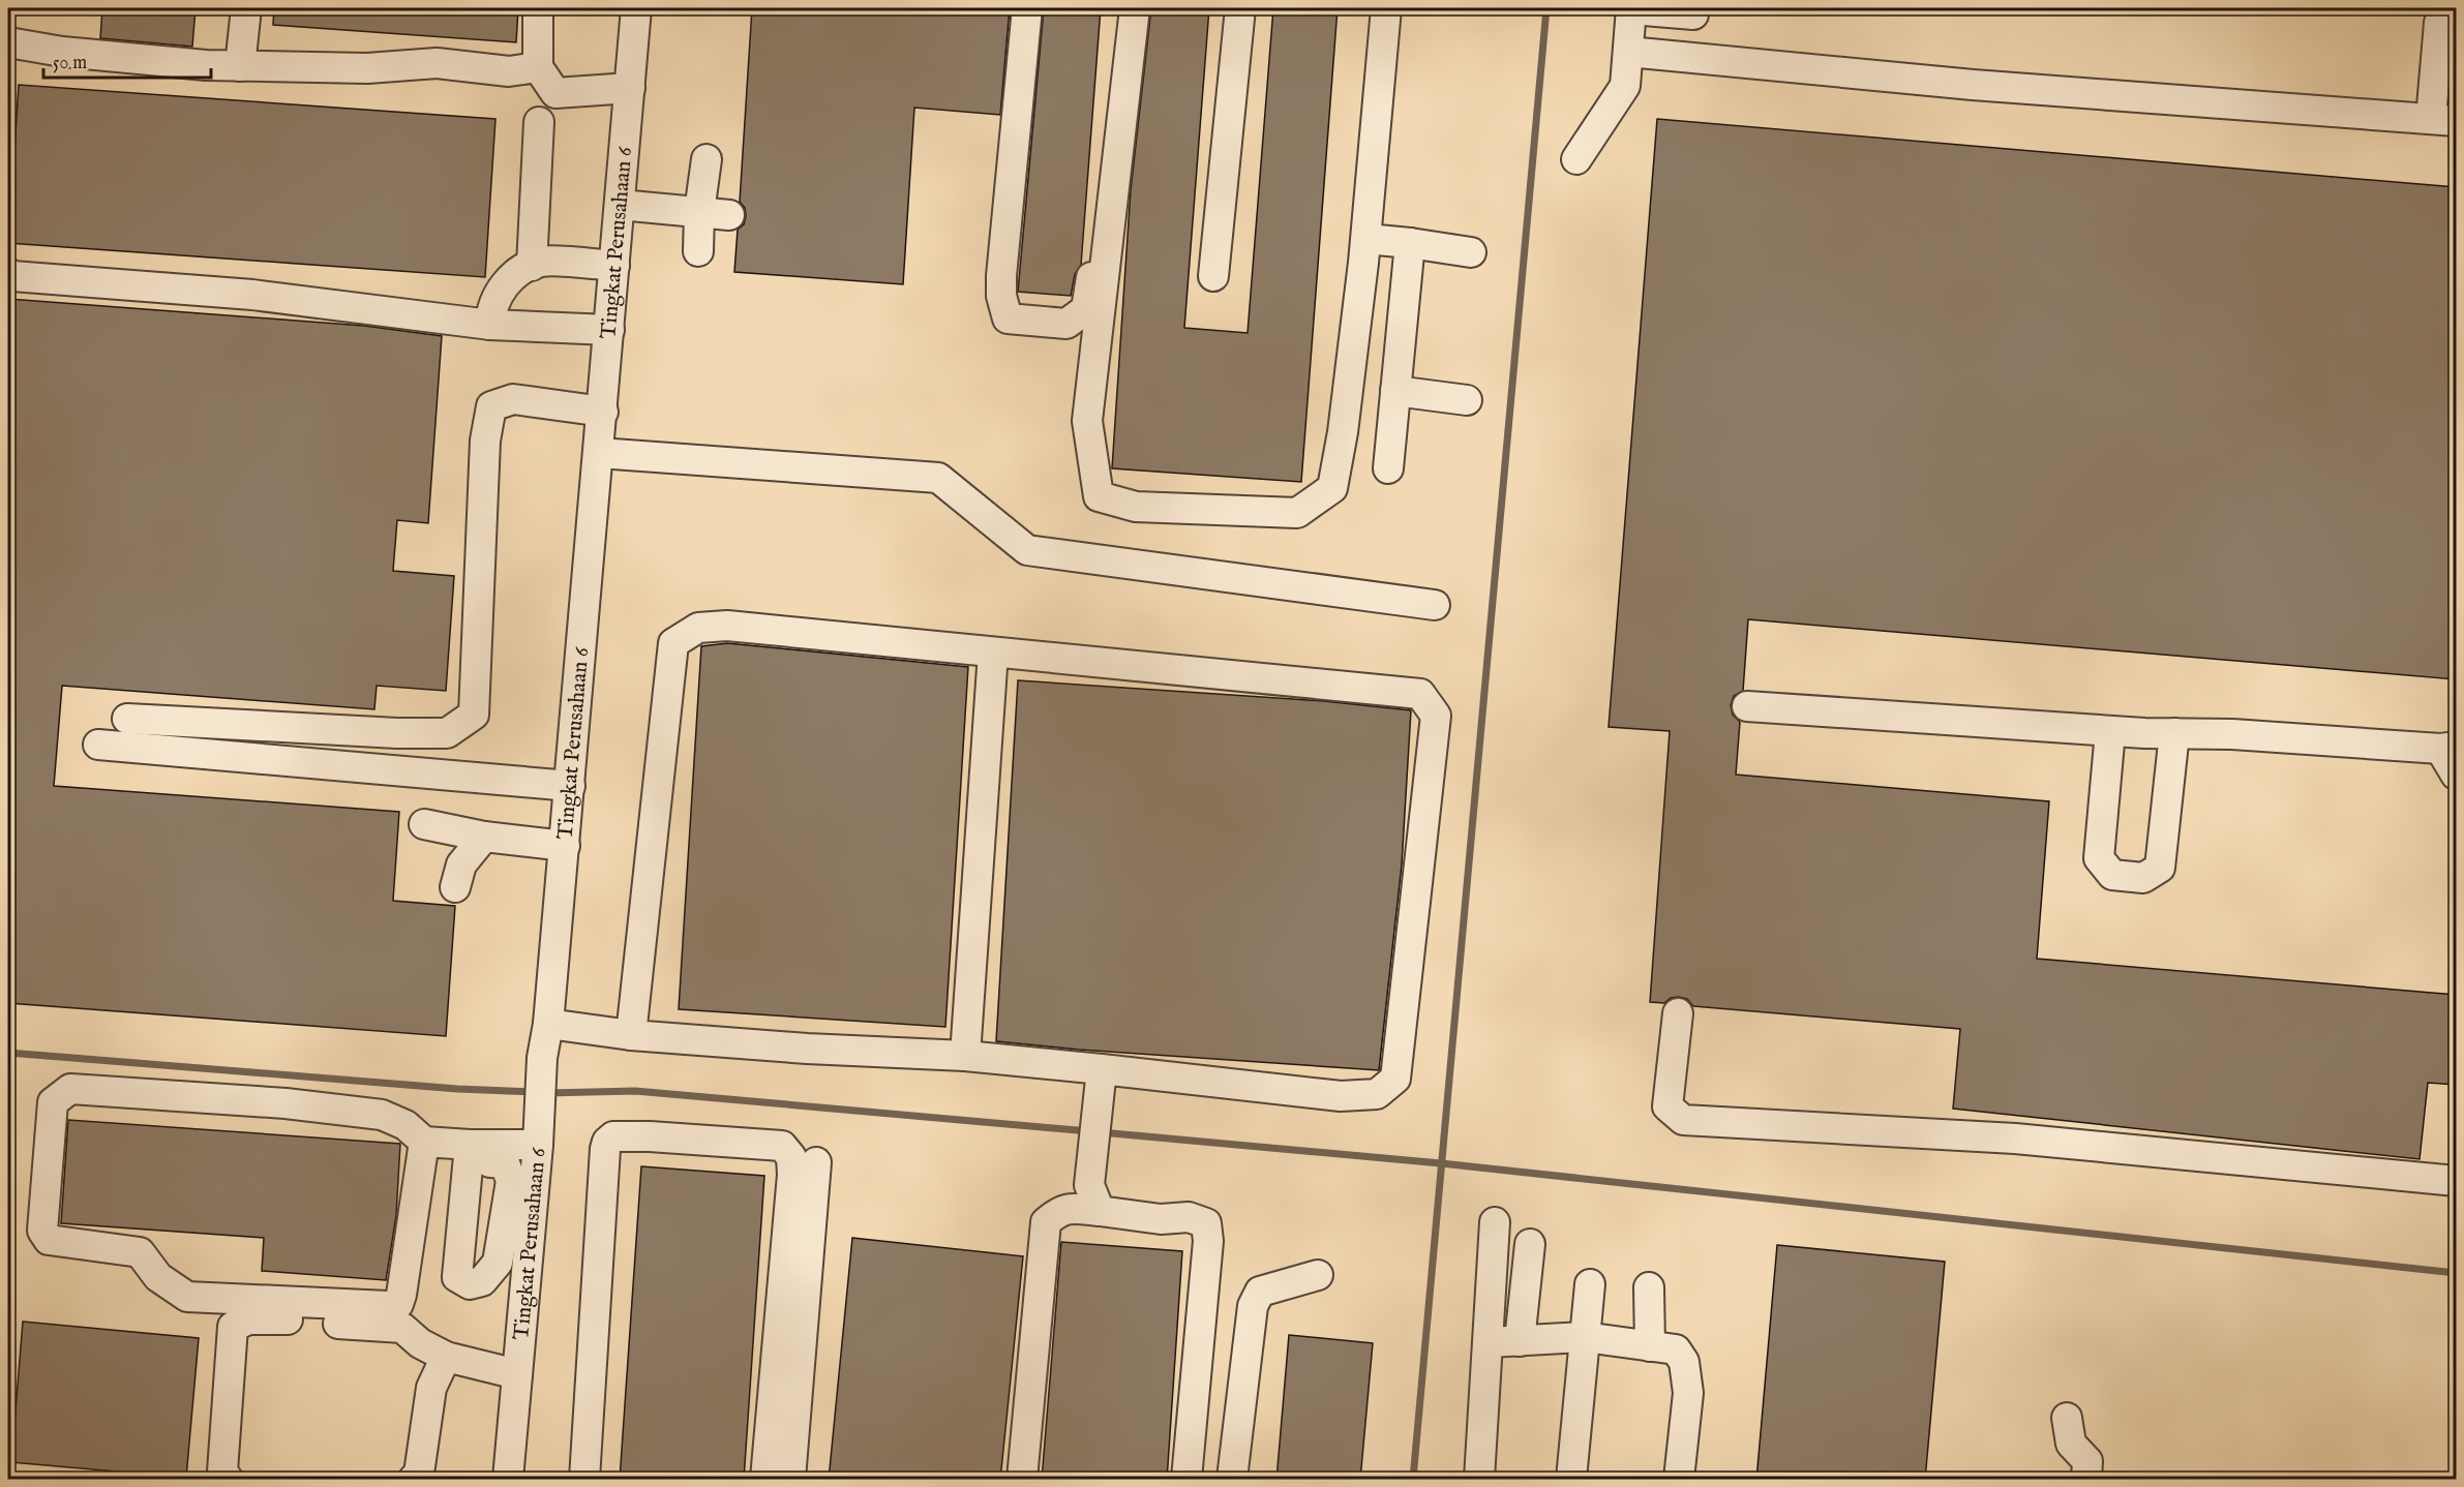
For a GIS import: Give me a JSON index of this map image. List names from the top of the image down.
{
  "streets": {
    "street": ["Tingkat Perusahaan 6"]
  },
  "scale_bar": "50 m"
}
